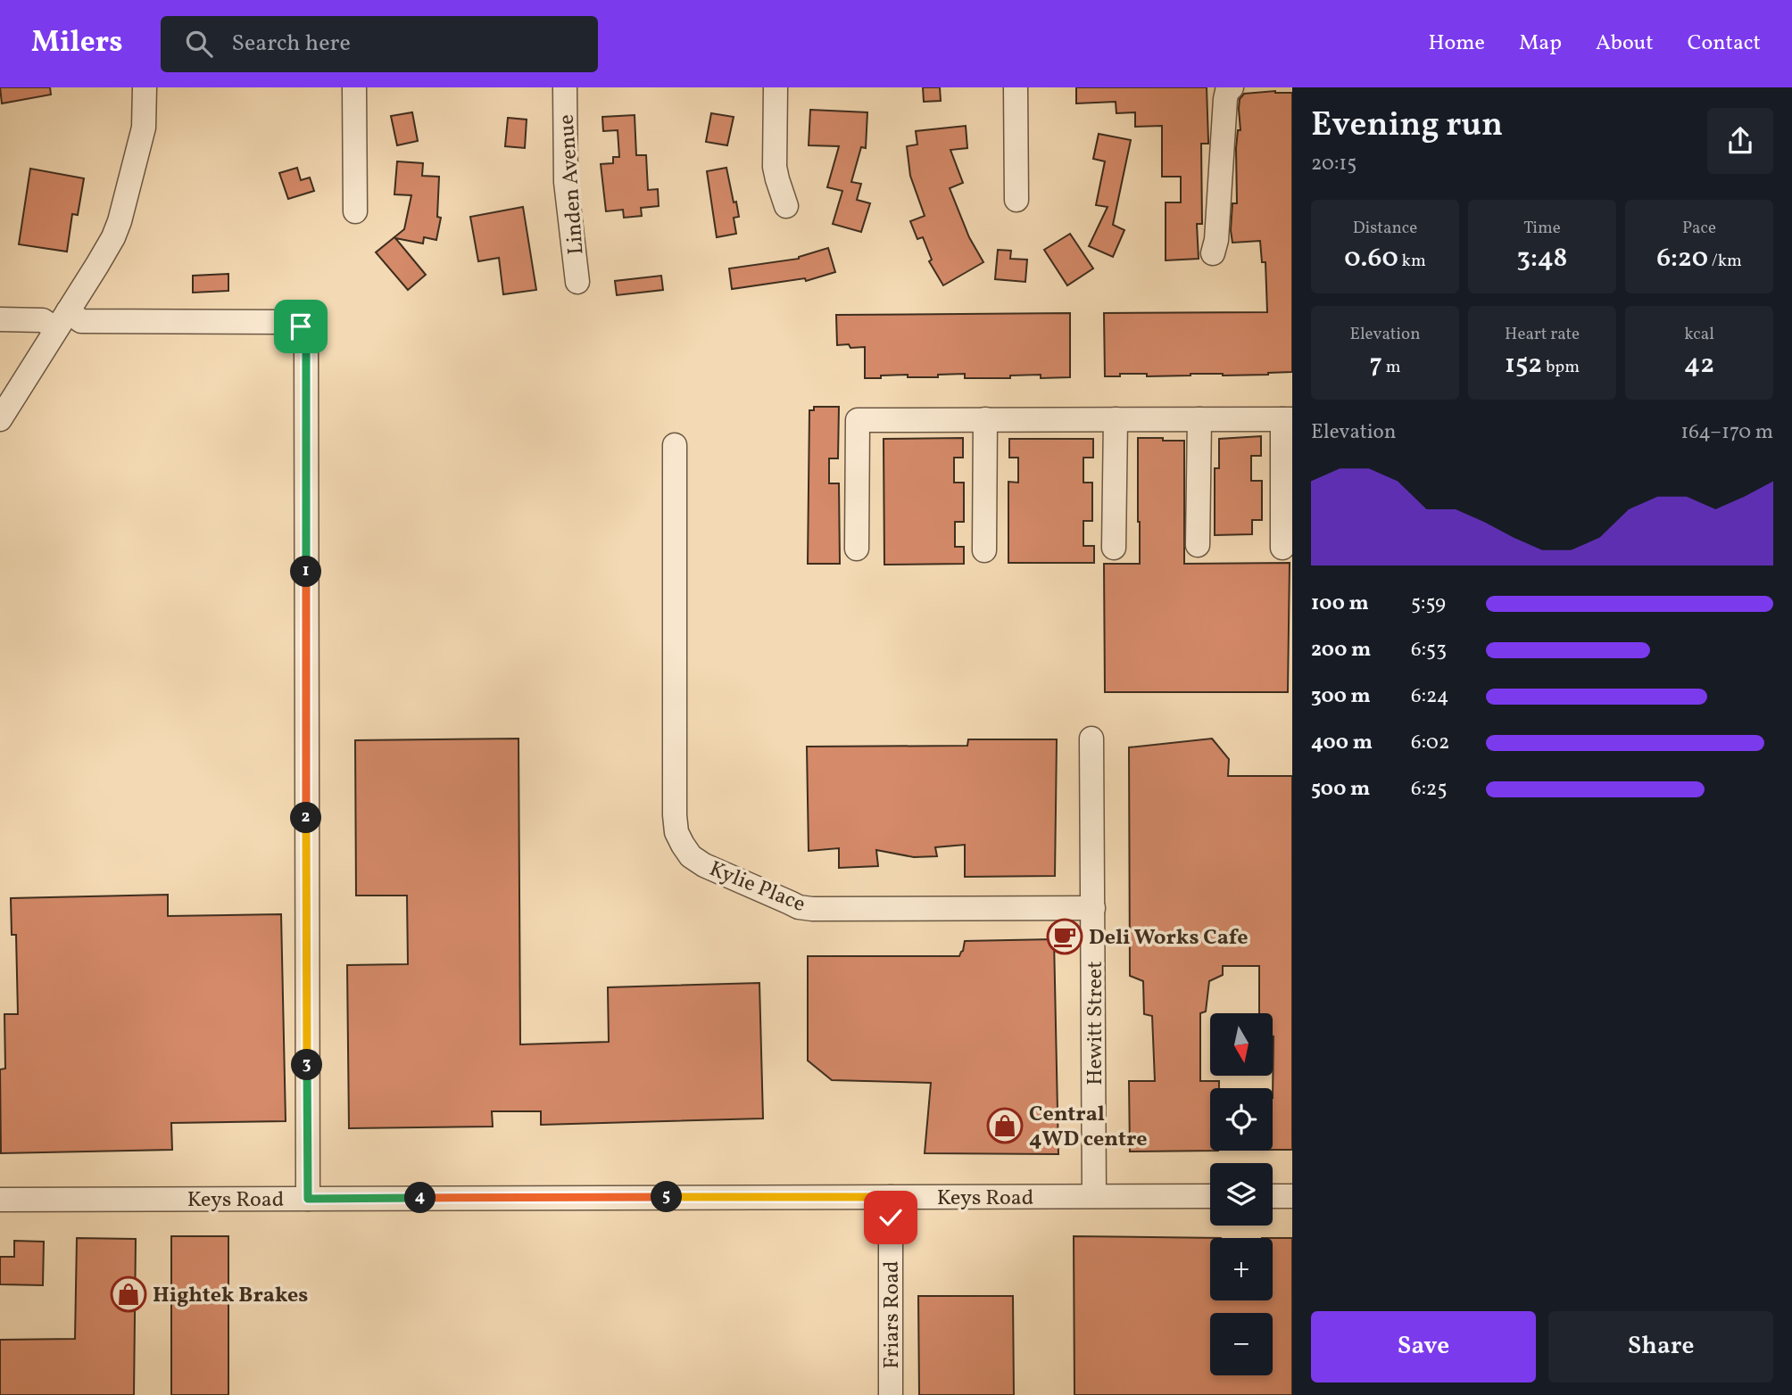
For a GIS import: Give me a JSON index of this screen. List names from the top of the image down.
{
  "streets": {
    "street": [
      "Linden Avenue",
      "Kylie Place",
      "Hewitt Street",
      "Keys Road",
      "Friars Road"
    ]
  },
  "crossings": [
    ["Kylie Place", "Hewitt Street"],
    ["Hewitt Street", "Keys Road"],
    ["Keys Road", "Friars Road"]
  ],
  "places": {
    "cafe": ["Deli Works Cafe"],
    "shop": ["Central 4WD centre", "Hightek Brakes"]
  },
  "north": "bottom",
  "page": {
    "header": "Milers",
    "search": "Search here",
    "nav": [
      "Home",
      "Map",
      "About",
      "Contact"
    ],
    "heading": ["Evening run", "20:15"],
    "stats": [
      ["Distance", "0.60 km"],
      ["Time", "3:48"],
      ["Pace", "6:20 /km"],
      ["Elevation", "7 m"],
      ["Heart rate", "152 bpm"],
      ["kcal", "42"]
    ],
    "chart": ["Elevation", "164–170 m"],
    "pins": [
      "1",
      "2",
      "3",
      "5",
      "4"
    ],
    "list": [
      {
        "name": "100 m",
        "note": "5:59"
      },
      {
        "name": "200 m",
        "note": "6:53"
      },
      {
        "name": "300 m",
        "note": "6:24"
      },
      {
        "name": "400 m",
        "note": "6:02"
      },
      {
        "name": "500 m",
        "note": "6:25"
      }
    ],
    "map_buttons": ["+", "−"],
    "buttons": ["Save", "Share"]
  }
}
